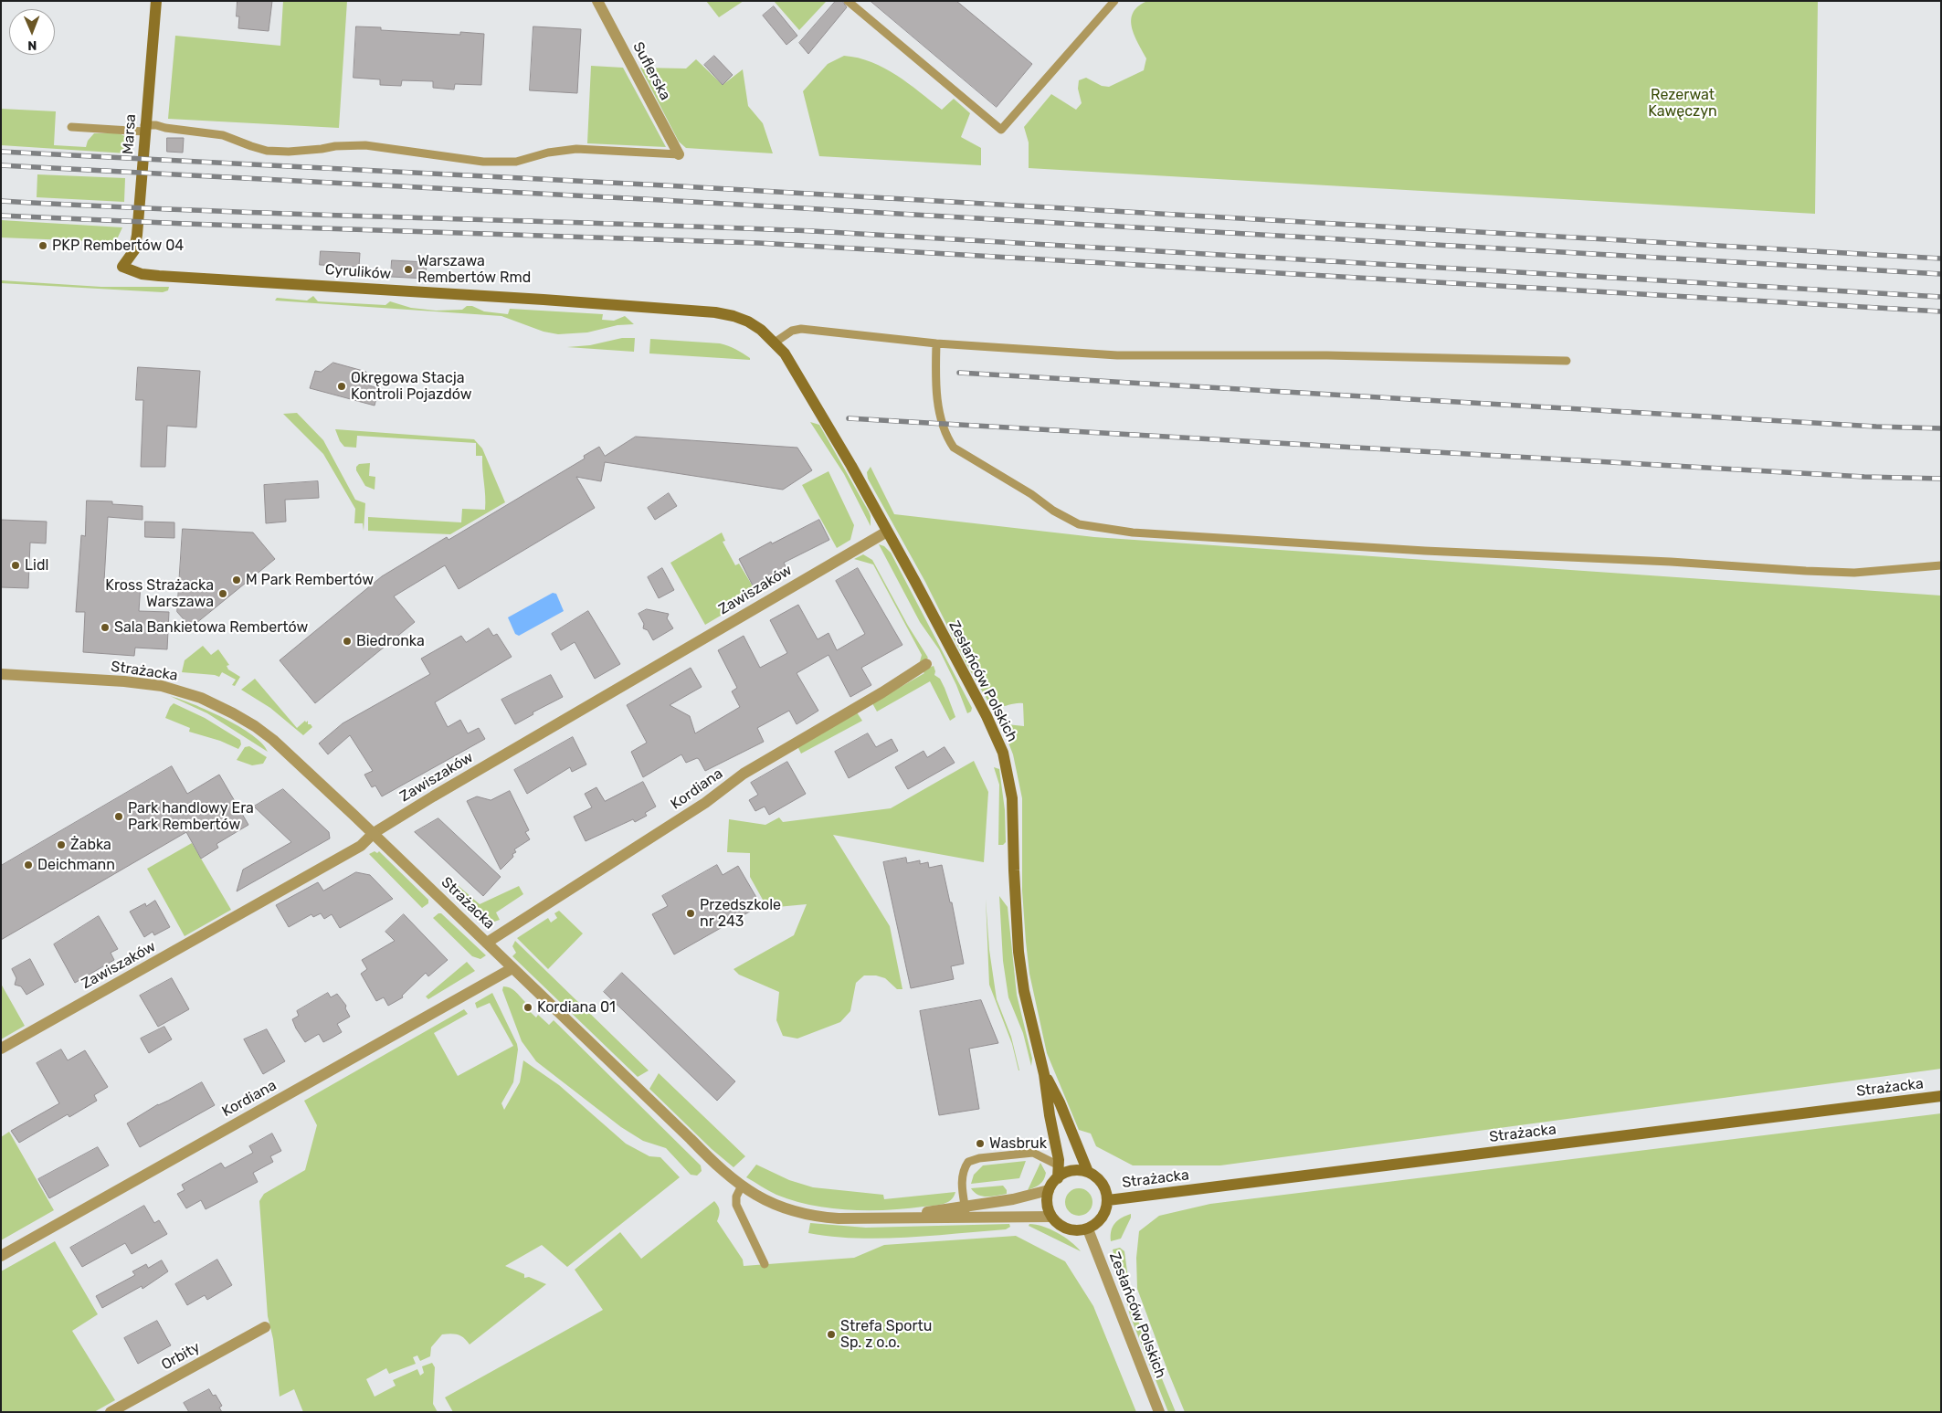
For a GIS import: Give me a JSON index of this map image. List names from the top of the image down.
{
  "streets": {
    "main road": [
      "Marsa",
      "Cyrulików",
      "Strażacka",
      "Zesłańców Polskich"
    ],
    "street": [
      "Suflerska",
      "Zawiszaków",
      "Kordiana",
      "Orbity"
    ]
  },
  "crossings": [
    ["Marsa", "Cyrulików"],
    ["Cyrulików", "Zesłańców Polskich"],
    ["Zawiszaków", "Strażacka"],
    ["Zawiszaków", "Zesłańców Polskich"],
    ["Strażacka", "Zesłańców Polskich"],
    ["Strażacka", "Kordiana"]
  ],
  "parks": ["Rezerwat Kawęczyn"],
  "places": [
    "PKP Rembertów 04",
    "Warszawa Rembertów Rmd",
    "Okręgowa Stacja Kontroli Pojazdów",
    "Lidl",
    "M Park Rembertów",
    "Kross Strażacka Warszawa",
    "Sala Bankietowa Rembertów",
    "Biedronka",
    "Park handlowy Era Park Rembertów",
    "Żabka",
    "Deichmann",
    "Przedszkole nr 243",
    "Kordiana 01",
    "Wasbruk",
    "Strefa Sportu Sp. z o.o."
  ],
  "north": "bottom"
}
